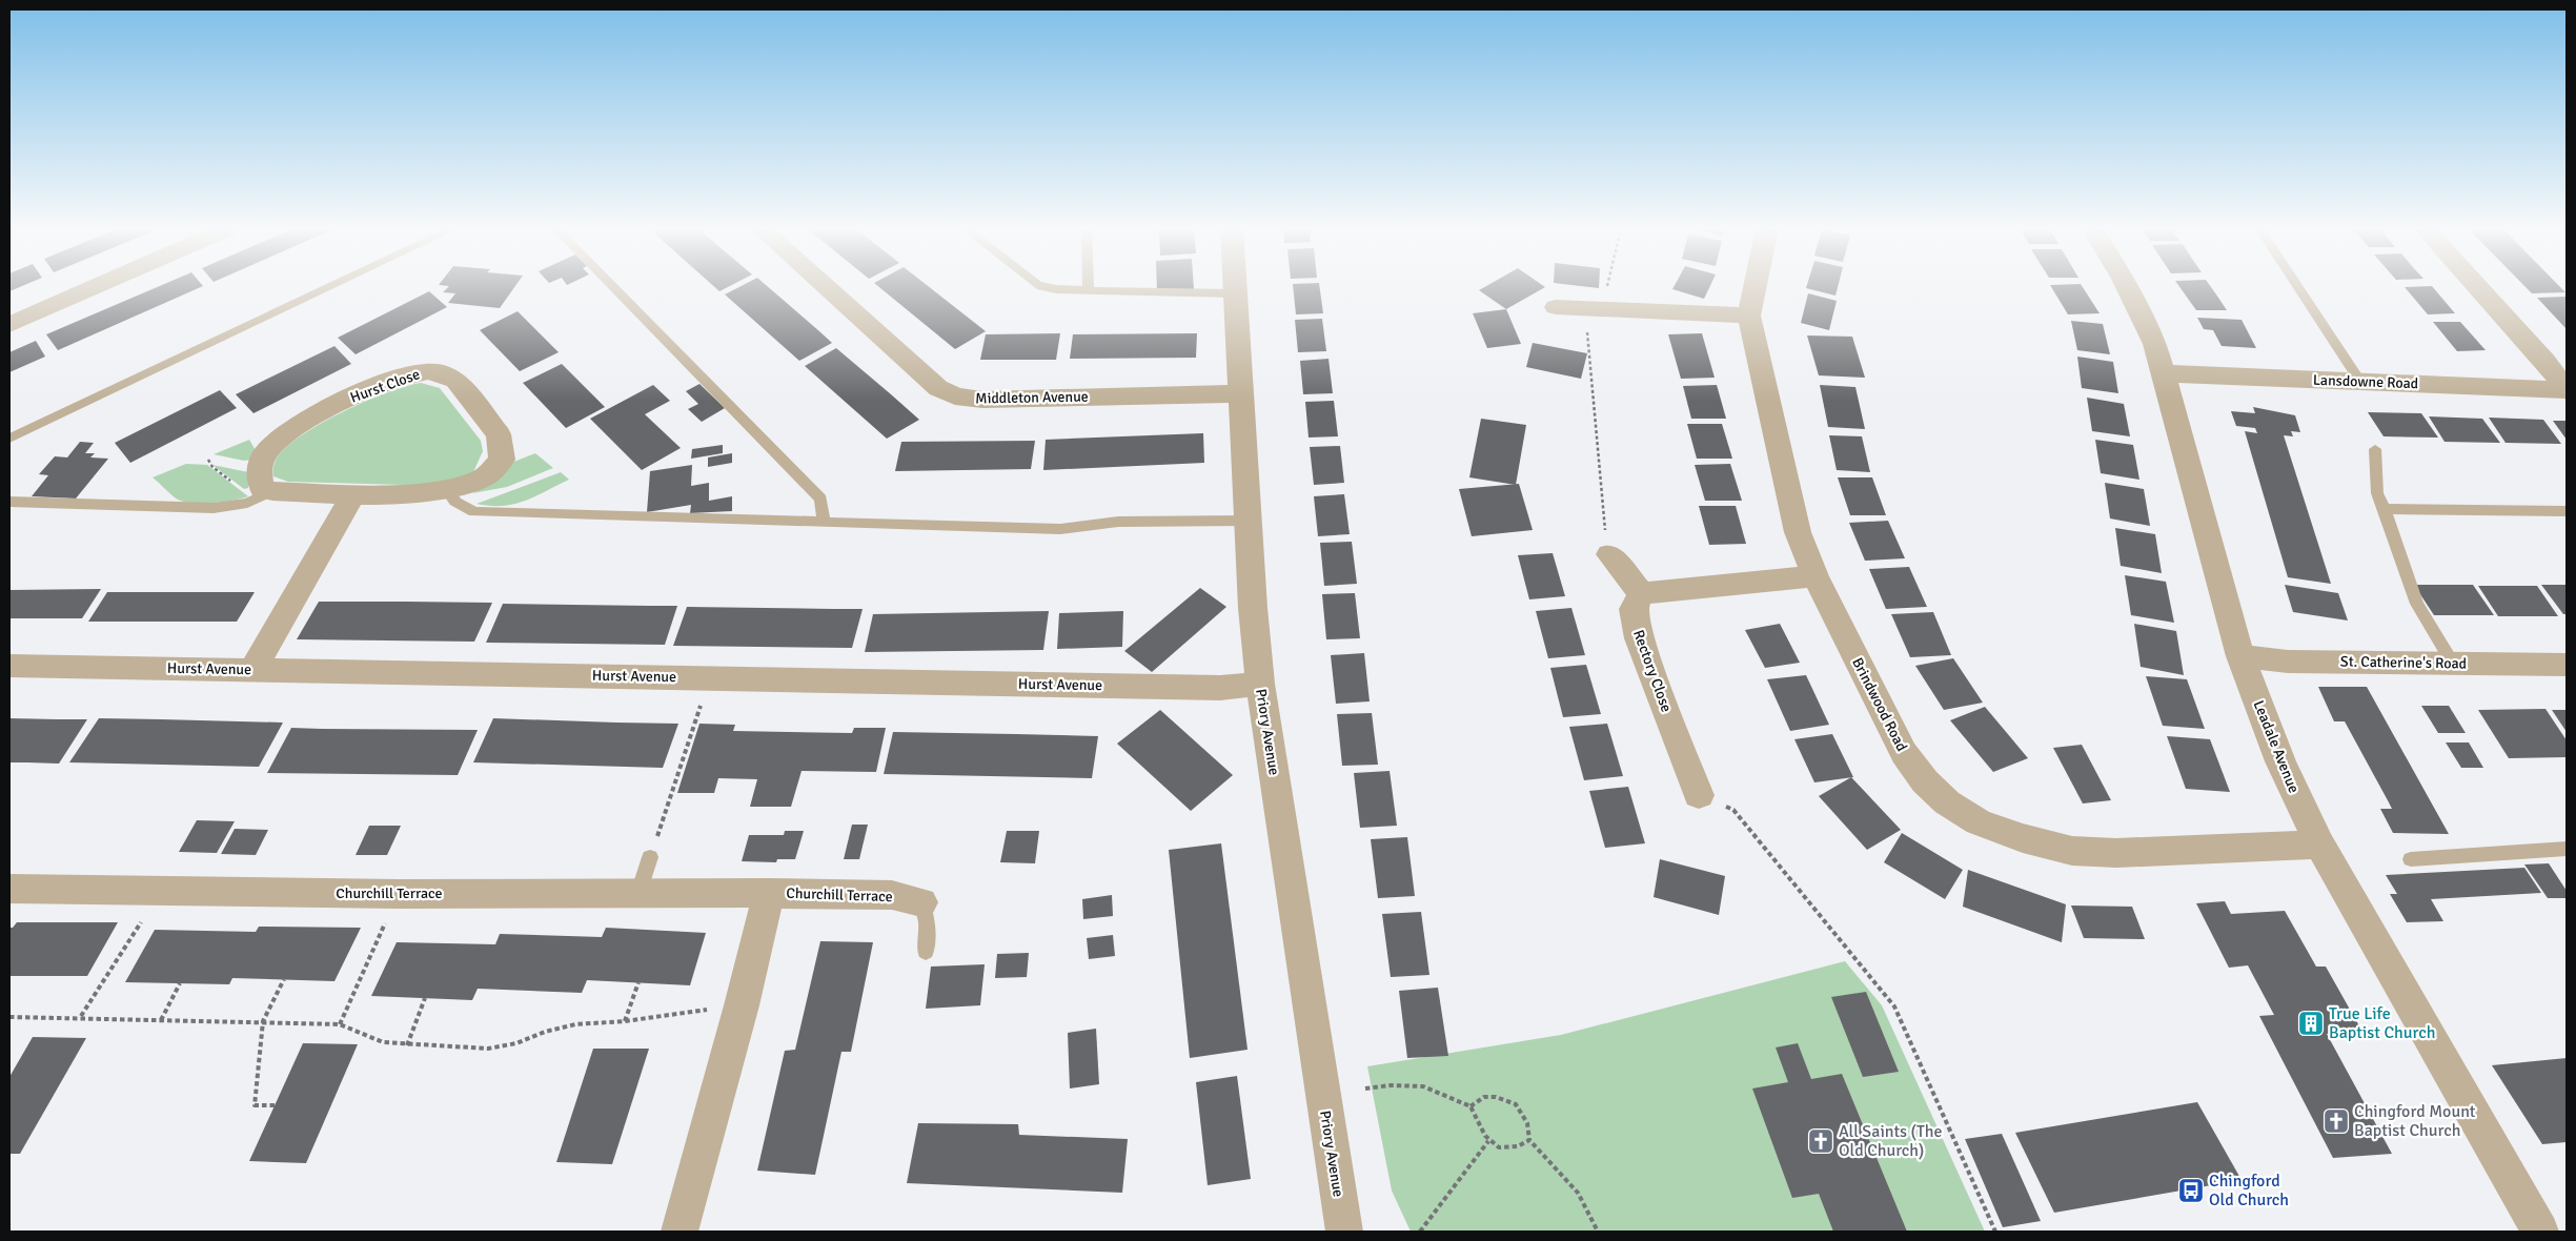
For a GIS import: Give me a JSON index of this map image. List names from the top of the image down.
{
  "streets": {
    "street": [
      "Lansdowne Road",
      "Hurst Close",
      "Middleton Avenue",
      "St. Catherine's Road",
      "Hurst Avenue",
      "Rectory Close",
      "Brindwood Road",
      "Priory Avenue",
      "Leadale Avenue",
      "Churchill Terrace"
    ]
  },
  "crossings": [
    ["Lansdowne Road", "Leadale Avenue"],
    ["Middleton Avenue", "Priory Avenue"],
    ["St. Catherine's Road", "Leadale Avenue"],
    ["Hurst Avenue", "Priory Avenue"],
    ["Brindwood Road", "Leadale Avenue"]
  ],
  "places": {
    "building": ["True Life Baptist Church"],
    "church": ["Chingford Mount Baptist Church", "All Saints (The Old Church)"],
    "bus stop": ["Chingford Old Church"]
  }
}
